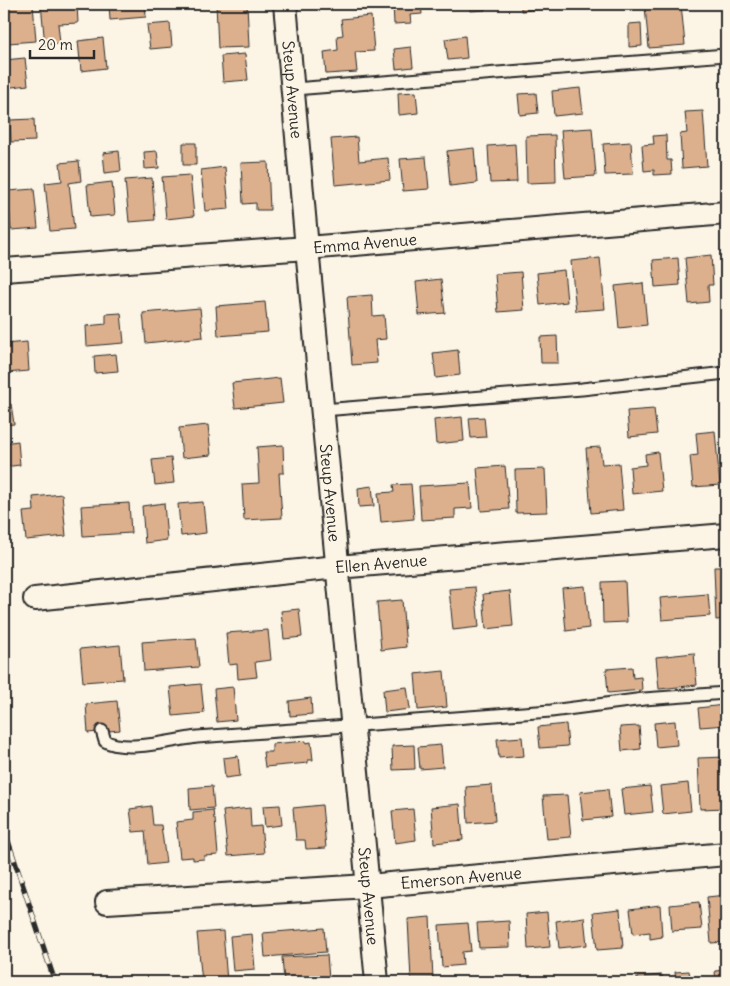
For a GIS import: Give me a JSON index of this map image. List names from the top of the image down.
{
  "streets": {
    "street": [
      "Steup Avenue",
      "Emma Avenue",
      "Ellen Avenue",
      "Emerson Avenue"
    ]
  },
  "crossings": [
    ["Steup Avenue", "Emma Avenue"],
    ["Steup Avenue", "Ellen Avenue"],
    ["Steup Avenue", "Emerson Avenue"]
  ],
  "scale_bar": "20 m"
}
